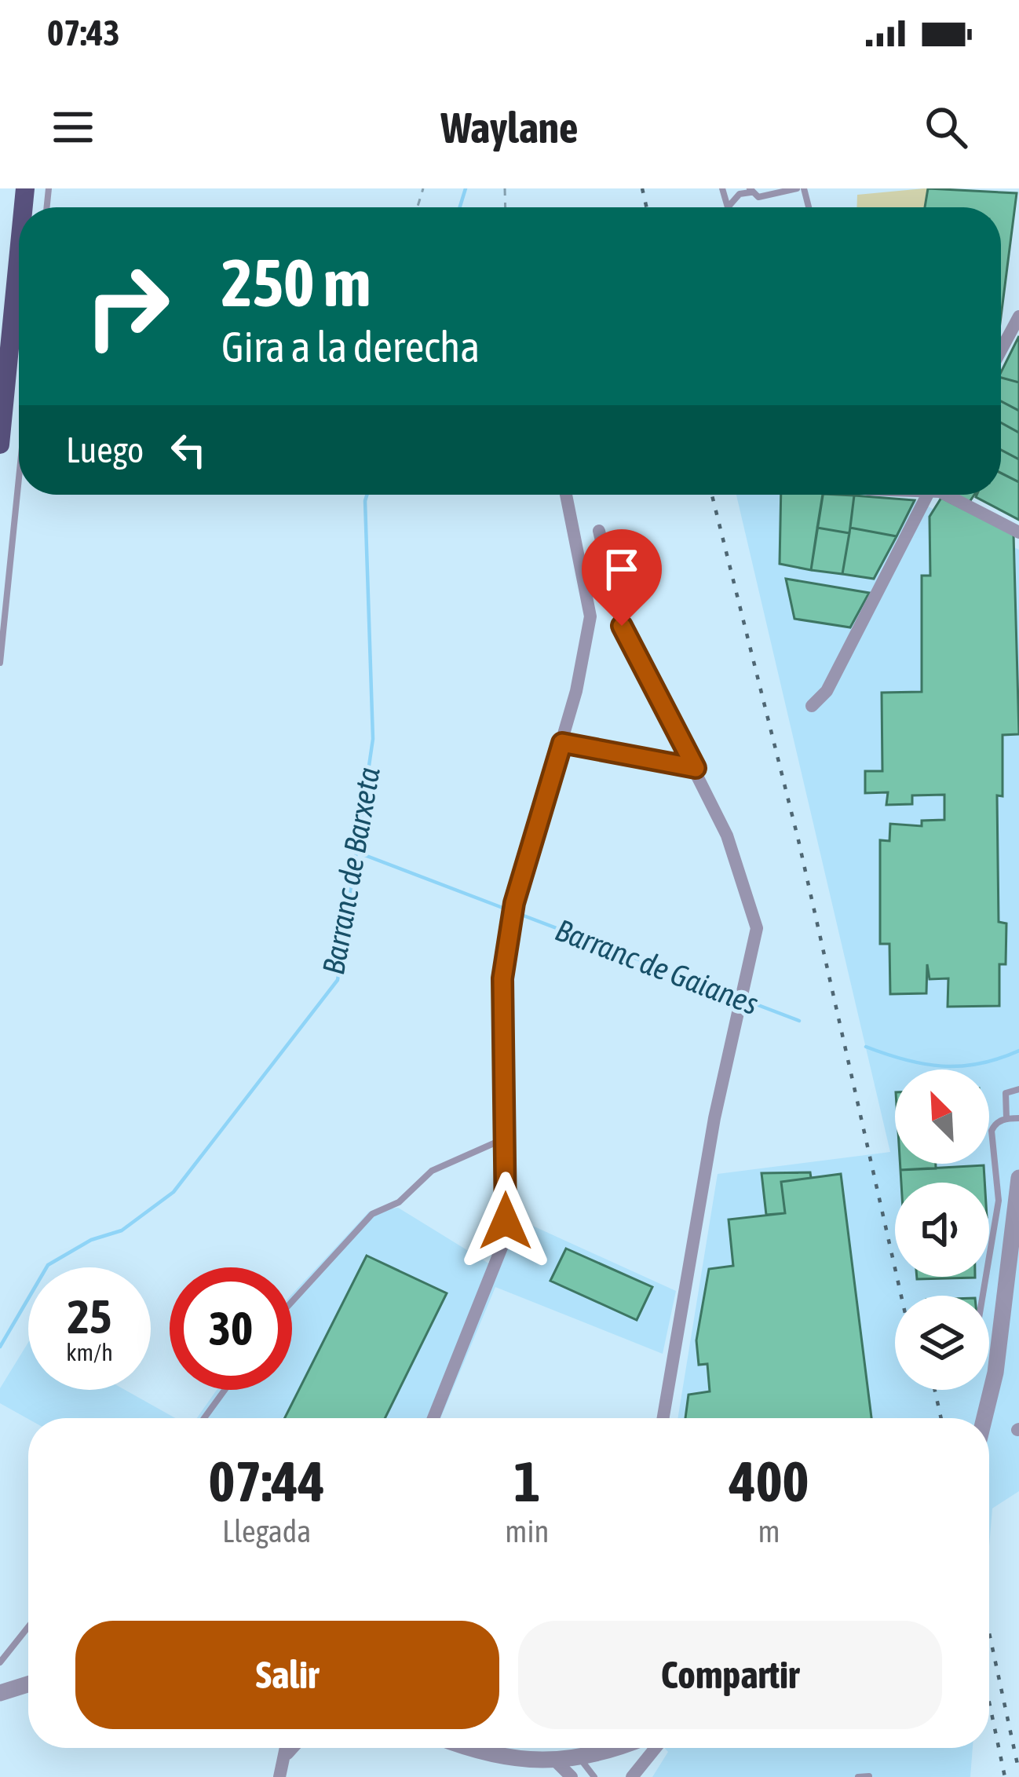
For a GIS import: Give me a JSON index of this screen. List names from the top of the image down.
{
  "water": ["Barranc de Barxeta", "Barranc de Gaianes"],
  "north": "top left",
  "page": {
    "status": "07:43",
    "header": "Waylane",
    "turn": ["250 m", "Gira a la derecha"],
    "then": "Luego",
    "speed": "25 km/h",
    "limit": "30",
    "eta": [
      "07:44",
      "Llegada",
      "1",
      "min",
      "400",
      "m"
    ],
    "buttons": ["Salir", "Compartir"]
  }
}
